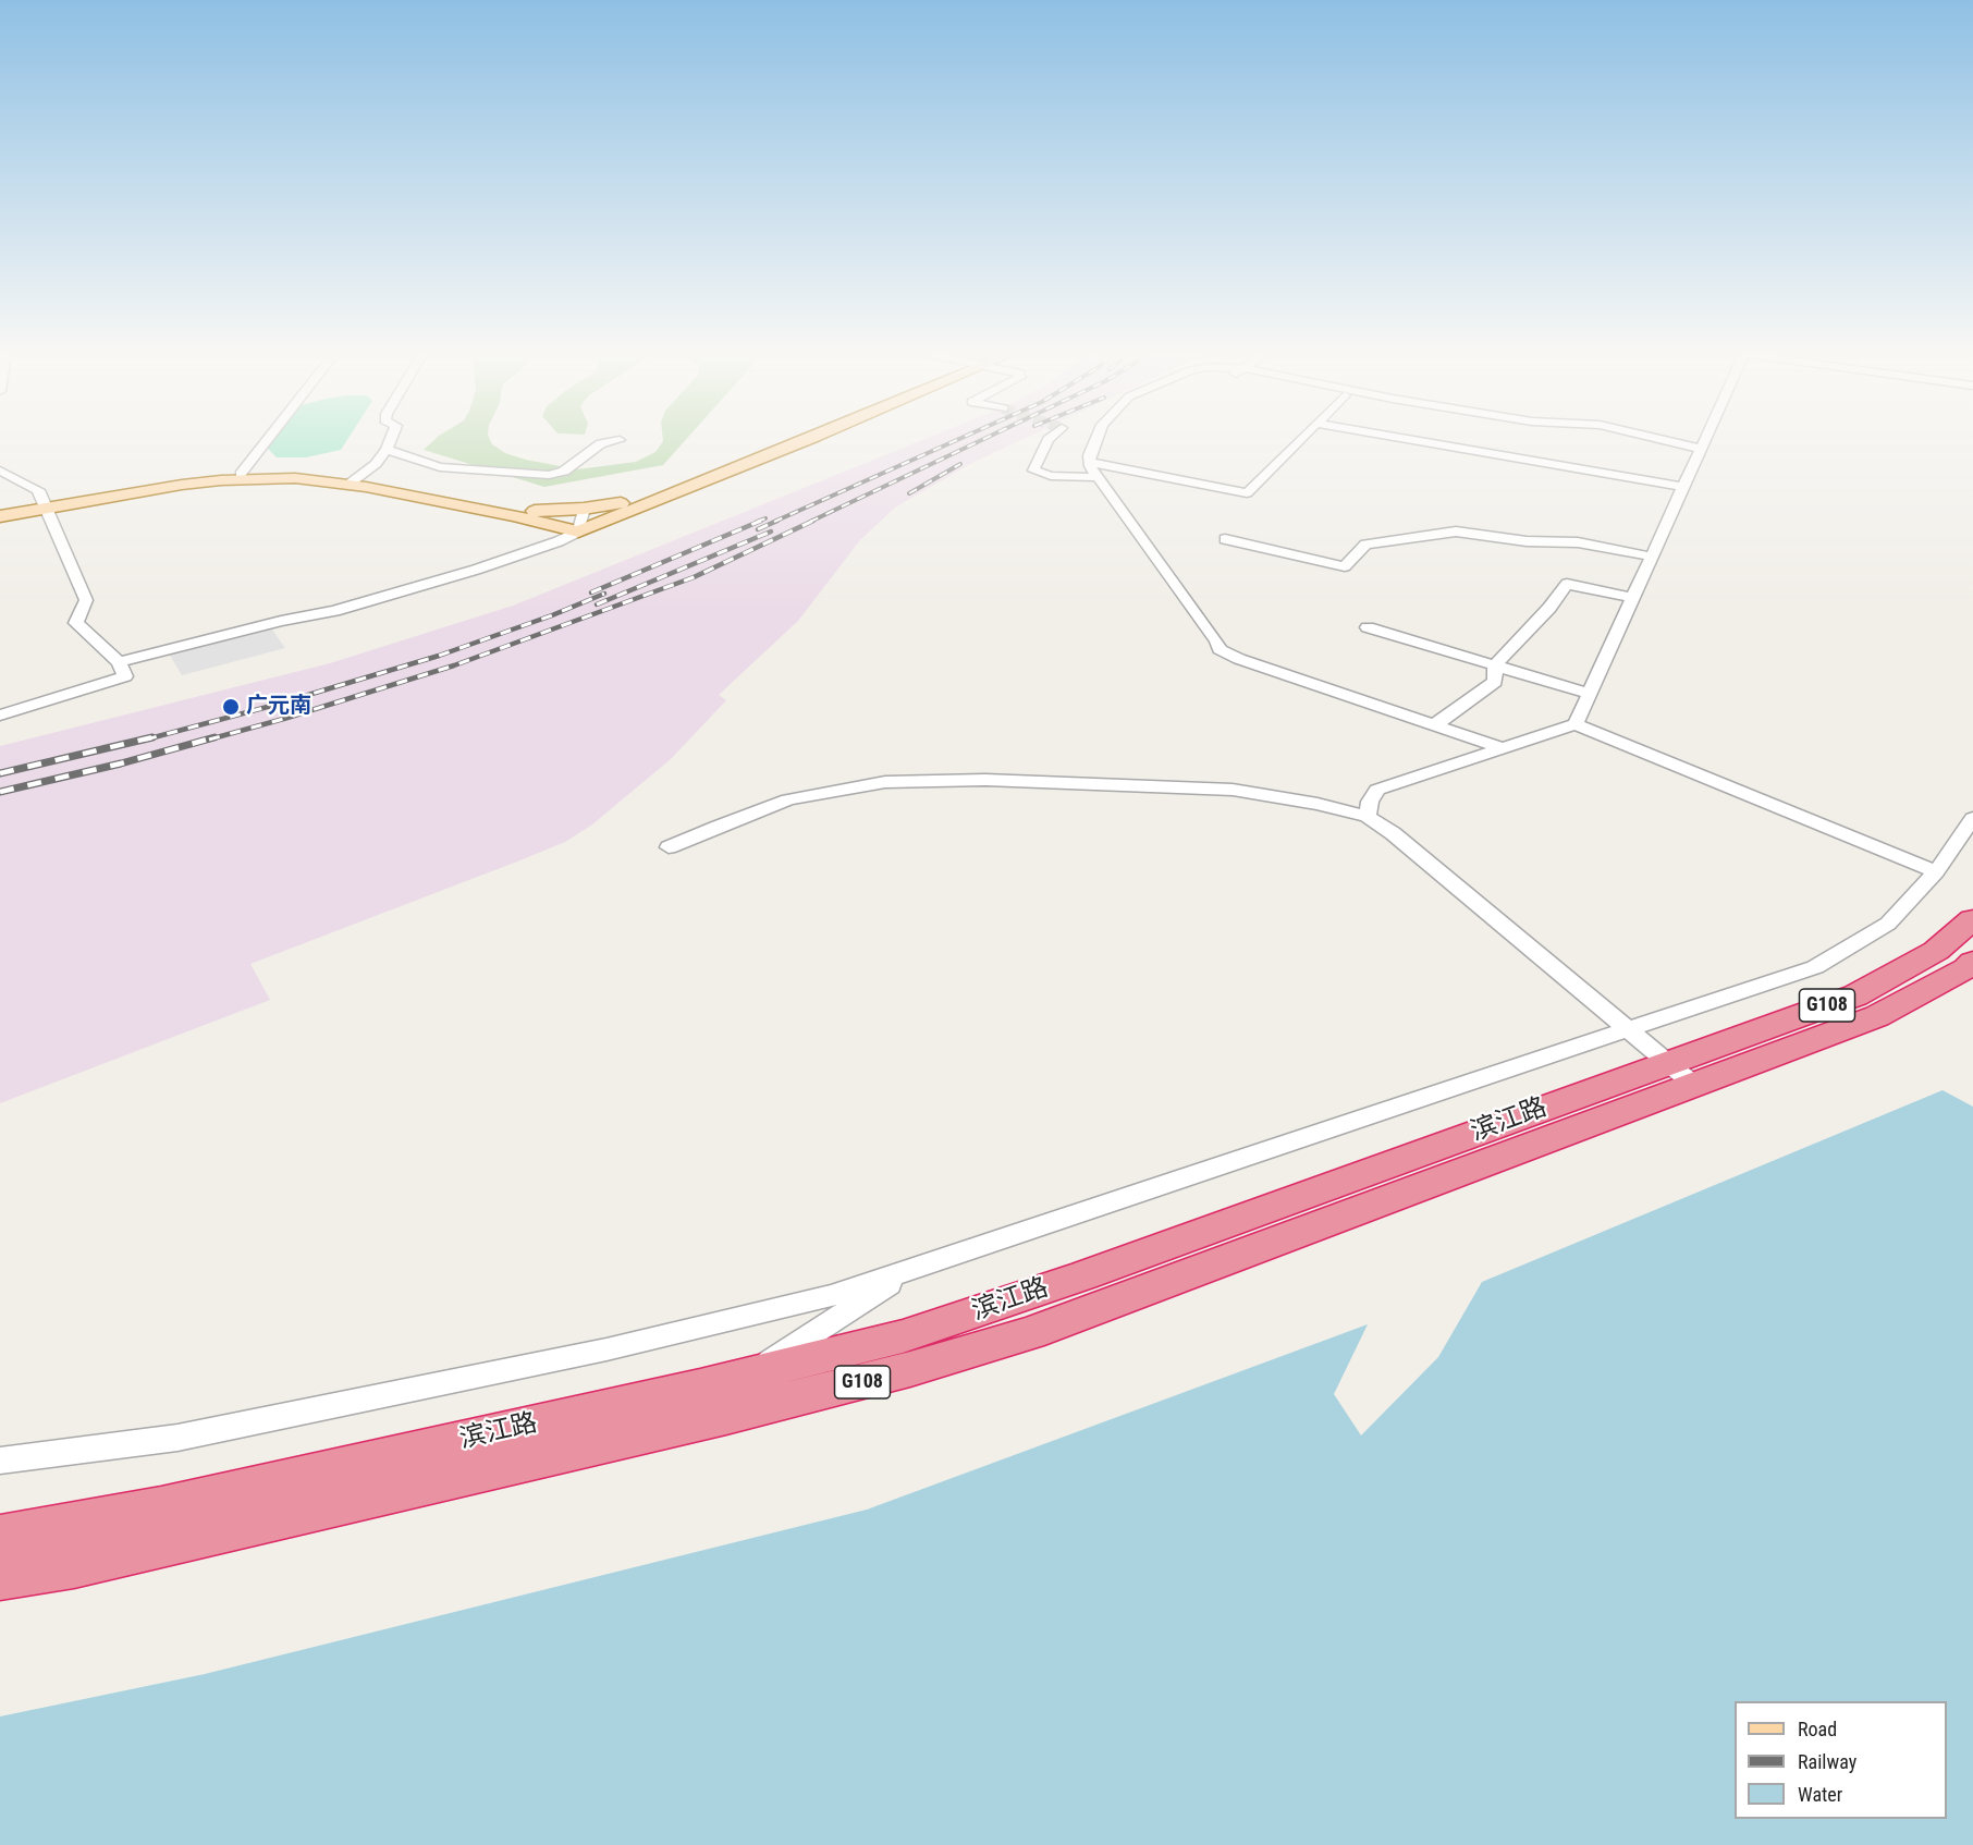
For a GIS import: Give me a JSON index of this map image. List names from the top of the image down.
{
  "streets": {
    "highway": ["G108", "滨江路"]
  },
  "places": ["广元南"],
  "legend": ["Road", "Railway", "Water"]
}
